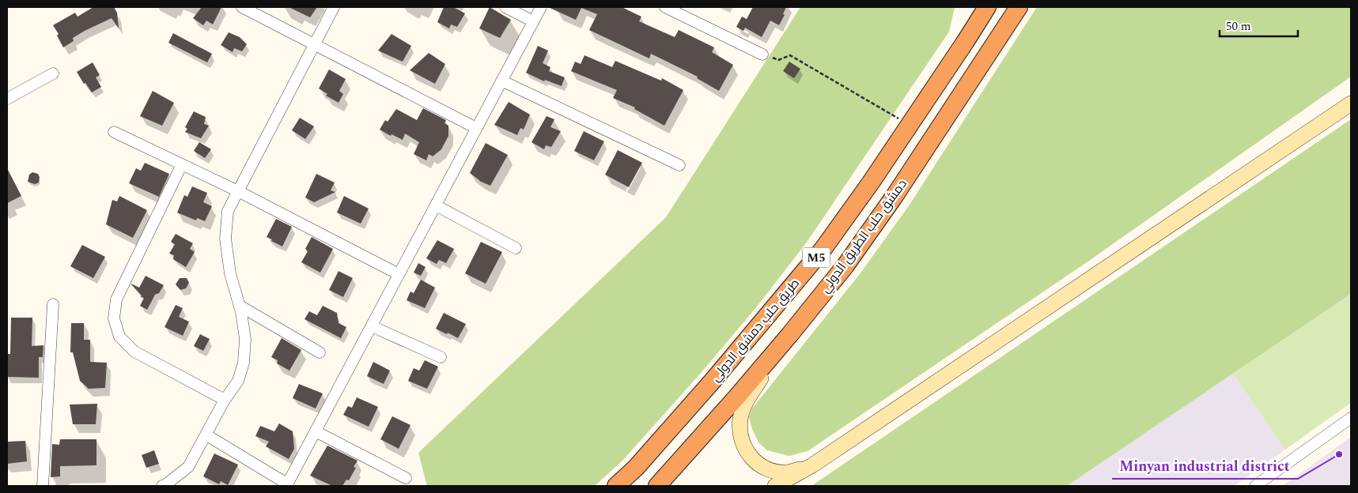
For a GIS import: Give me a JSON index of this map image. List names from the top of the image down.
{
  "streets": {
    "highway": ["دمشق حلب الطريق الدولي", "M5", "طريق حلب دمشق الدولي"]
  },
  "places": ["Minyan industrial district"],
  "scale_bar": "50 m"
}
